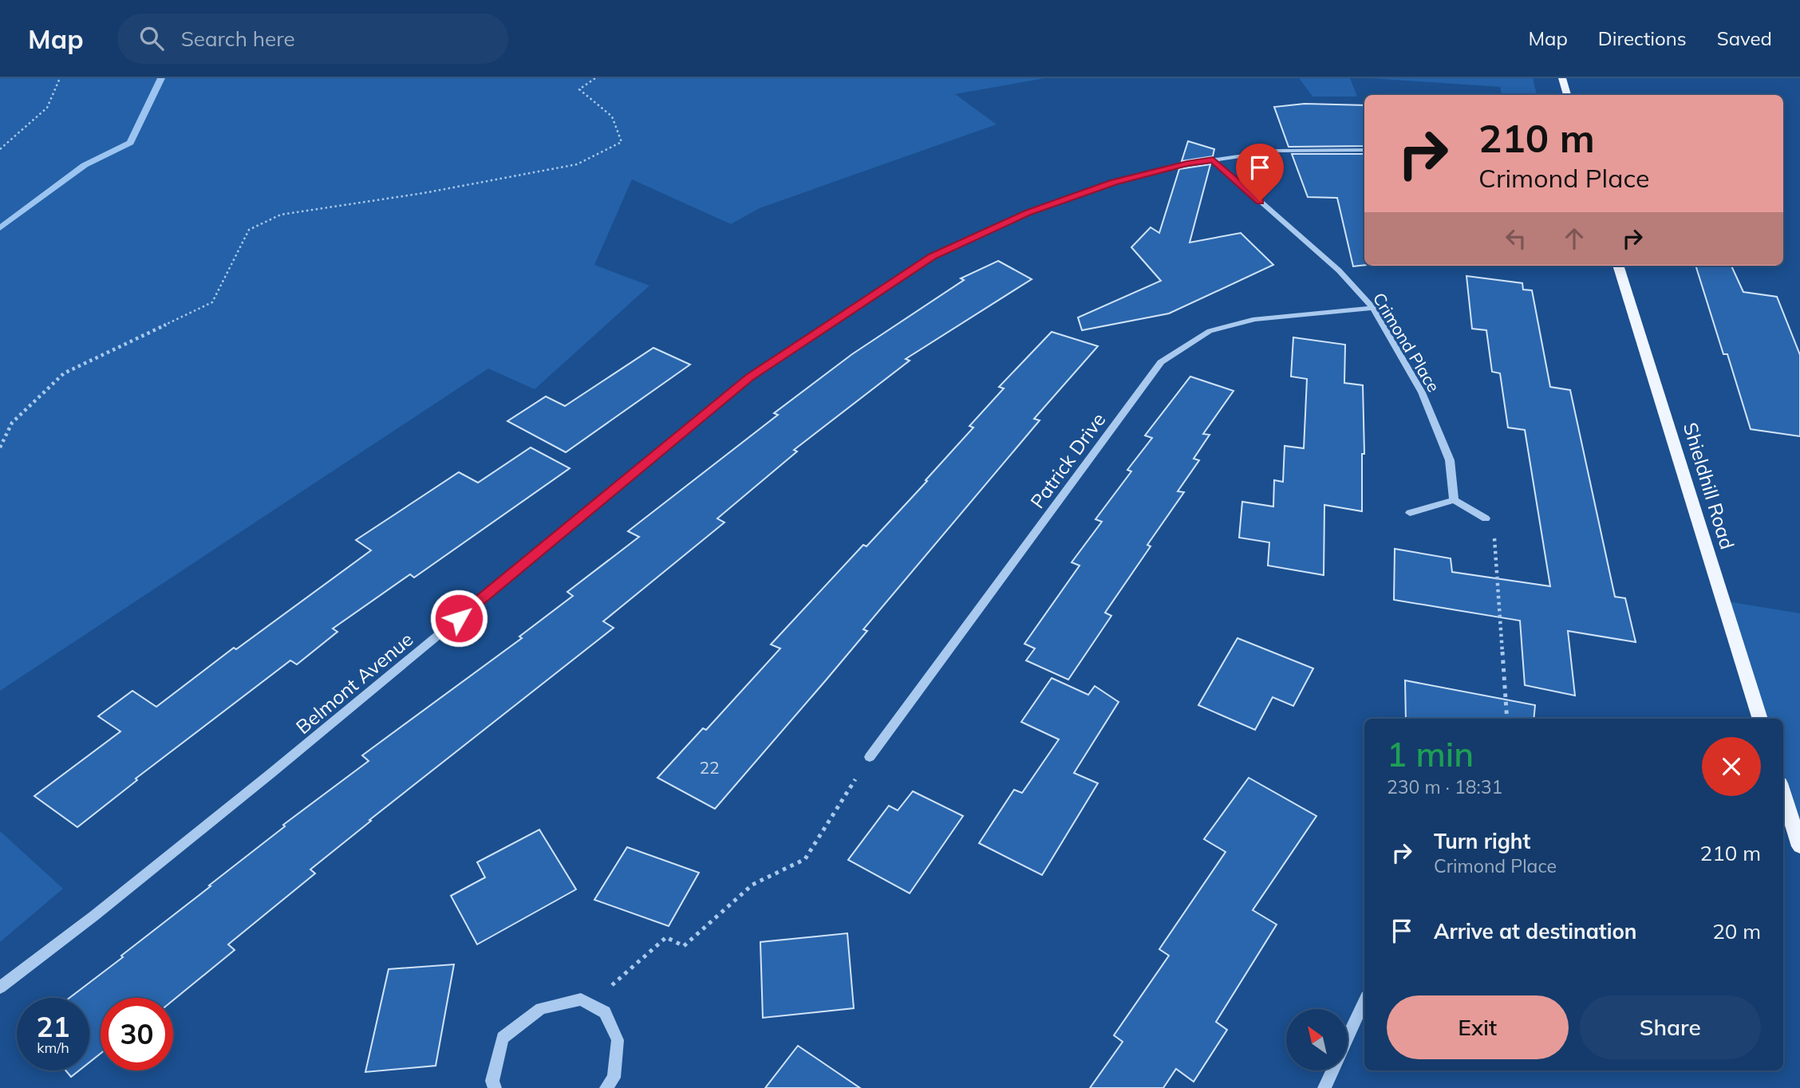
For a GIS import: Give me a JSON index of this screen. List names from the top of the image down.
{
  "streets": {
    "main road": ["Shieldhill Road"],
    "street": ["Crimond Place", "Patrick Drive", "Belmont Avenue"]
  },
  "crossings": [
    ["Crimond Place", "Patrick Drive"],
    ["Crimond Place", "Belmont Avenue"]
  ],
  "house_numbers": ["22"],
  "north": "top left",
  "page": {
    "header": "Map",
    "search": "Search here",
    "nav": ["Map", "Directions", "Saved"],
    "turn": ["210 m", "Crimond Place"],
    "heading": ["1 min", "230 m · 18:31"],
    "list": [
      {
        "name": "Turn right",
        "note": "Crimond Place",
        "value": "210 m"
      },
      {
        "name": "Arrive at destination",
        "value": "20 m"
      }
    ],
    "buttons": ["Exit", "Share"],
    "speed": "21 km/h",
    "limit": "30"
  }
}
